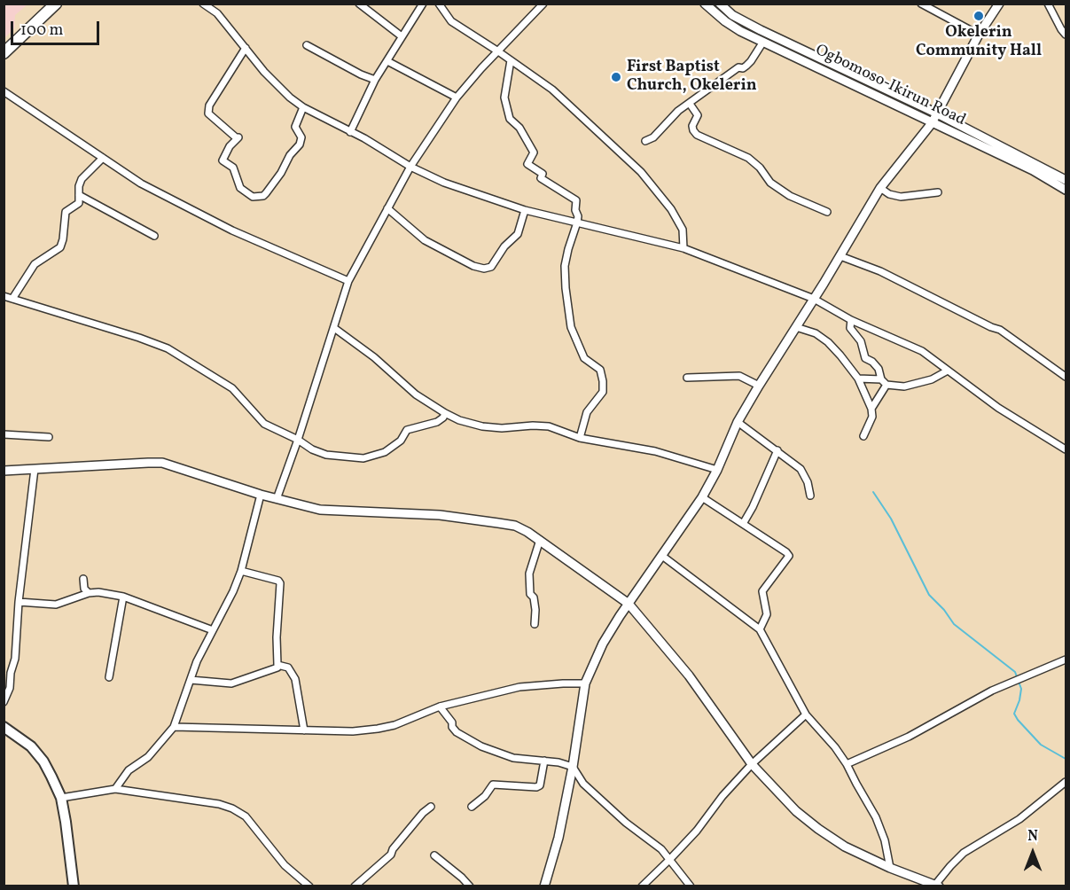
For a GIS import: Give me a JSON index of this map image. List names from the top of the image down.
{
  "streets": {
    "street": ["Ogbomoso-Ikirun Road"]
  },
  "places": ["Okelerin Community Hall", "First Baptist Church, Okelerin"],
  "scale_bar": "100 m",
  "north": "top"
}
